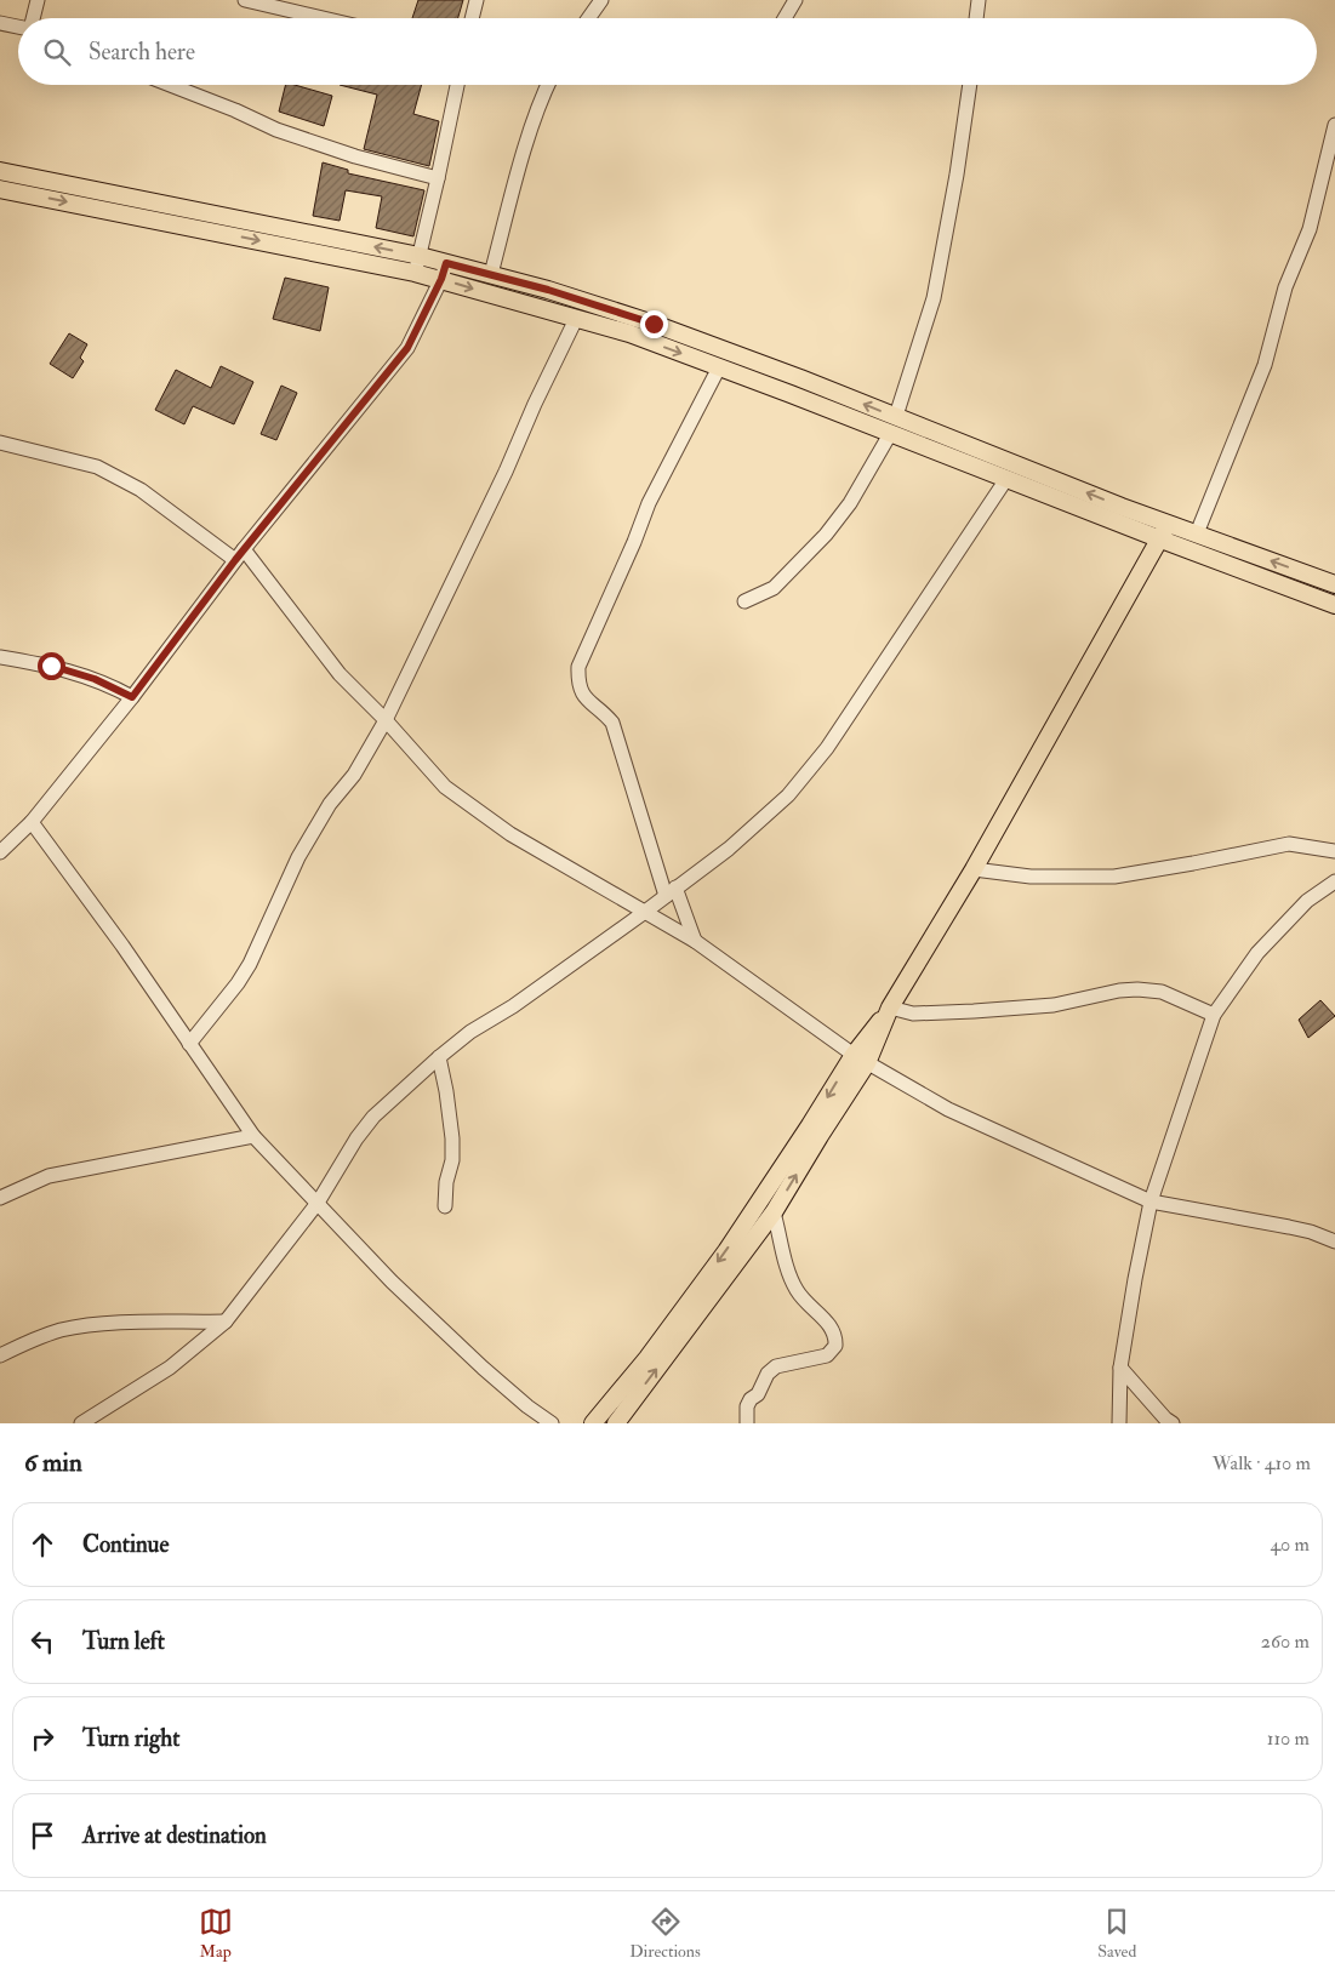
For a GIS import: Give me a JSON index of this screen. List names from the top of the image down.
{
  "page": {
    "search": "Search here",
    "heading": ["6 min", "Walk · 410 m"],
    "list": [
      ["Continue", "40 m"],
      ["Turn left", "260 m"],
      ["Turn right", "110 m"],
      "Arrive at destination"
    ],
    "nav": ["Map", "Directions", "Saved"]
  }
}
